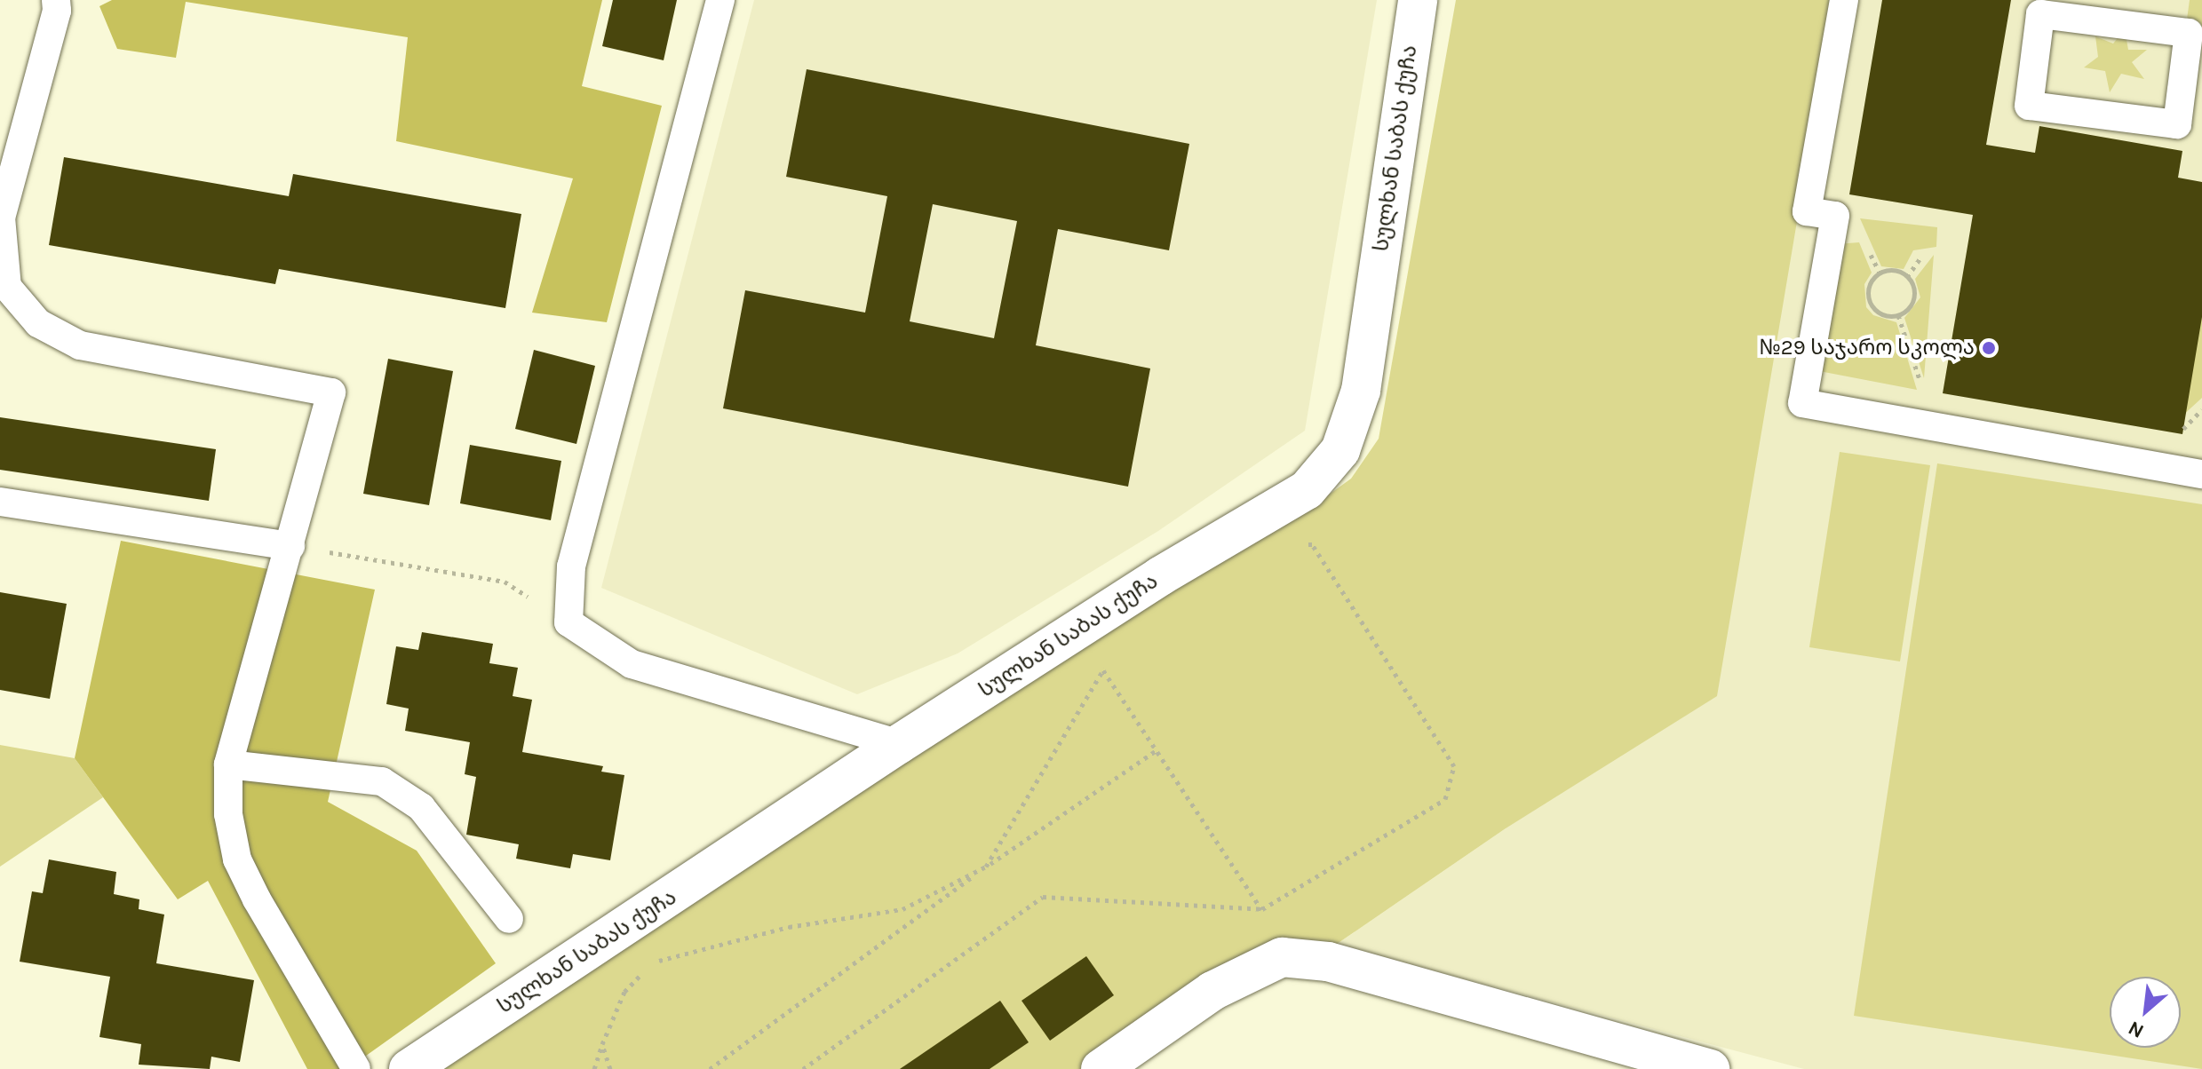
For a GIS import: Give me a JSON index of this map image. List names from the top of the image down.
{
  "streets": {
    "street": ["სულხან საბას ქუჩა"]
  },
  "places": ["№29 საჯარო სკოლა"],
  "north": "bottom left"
}
